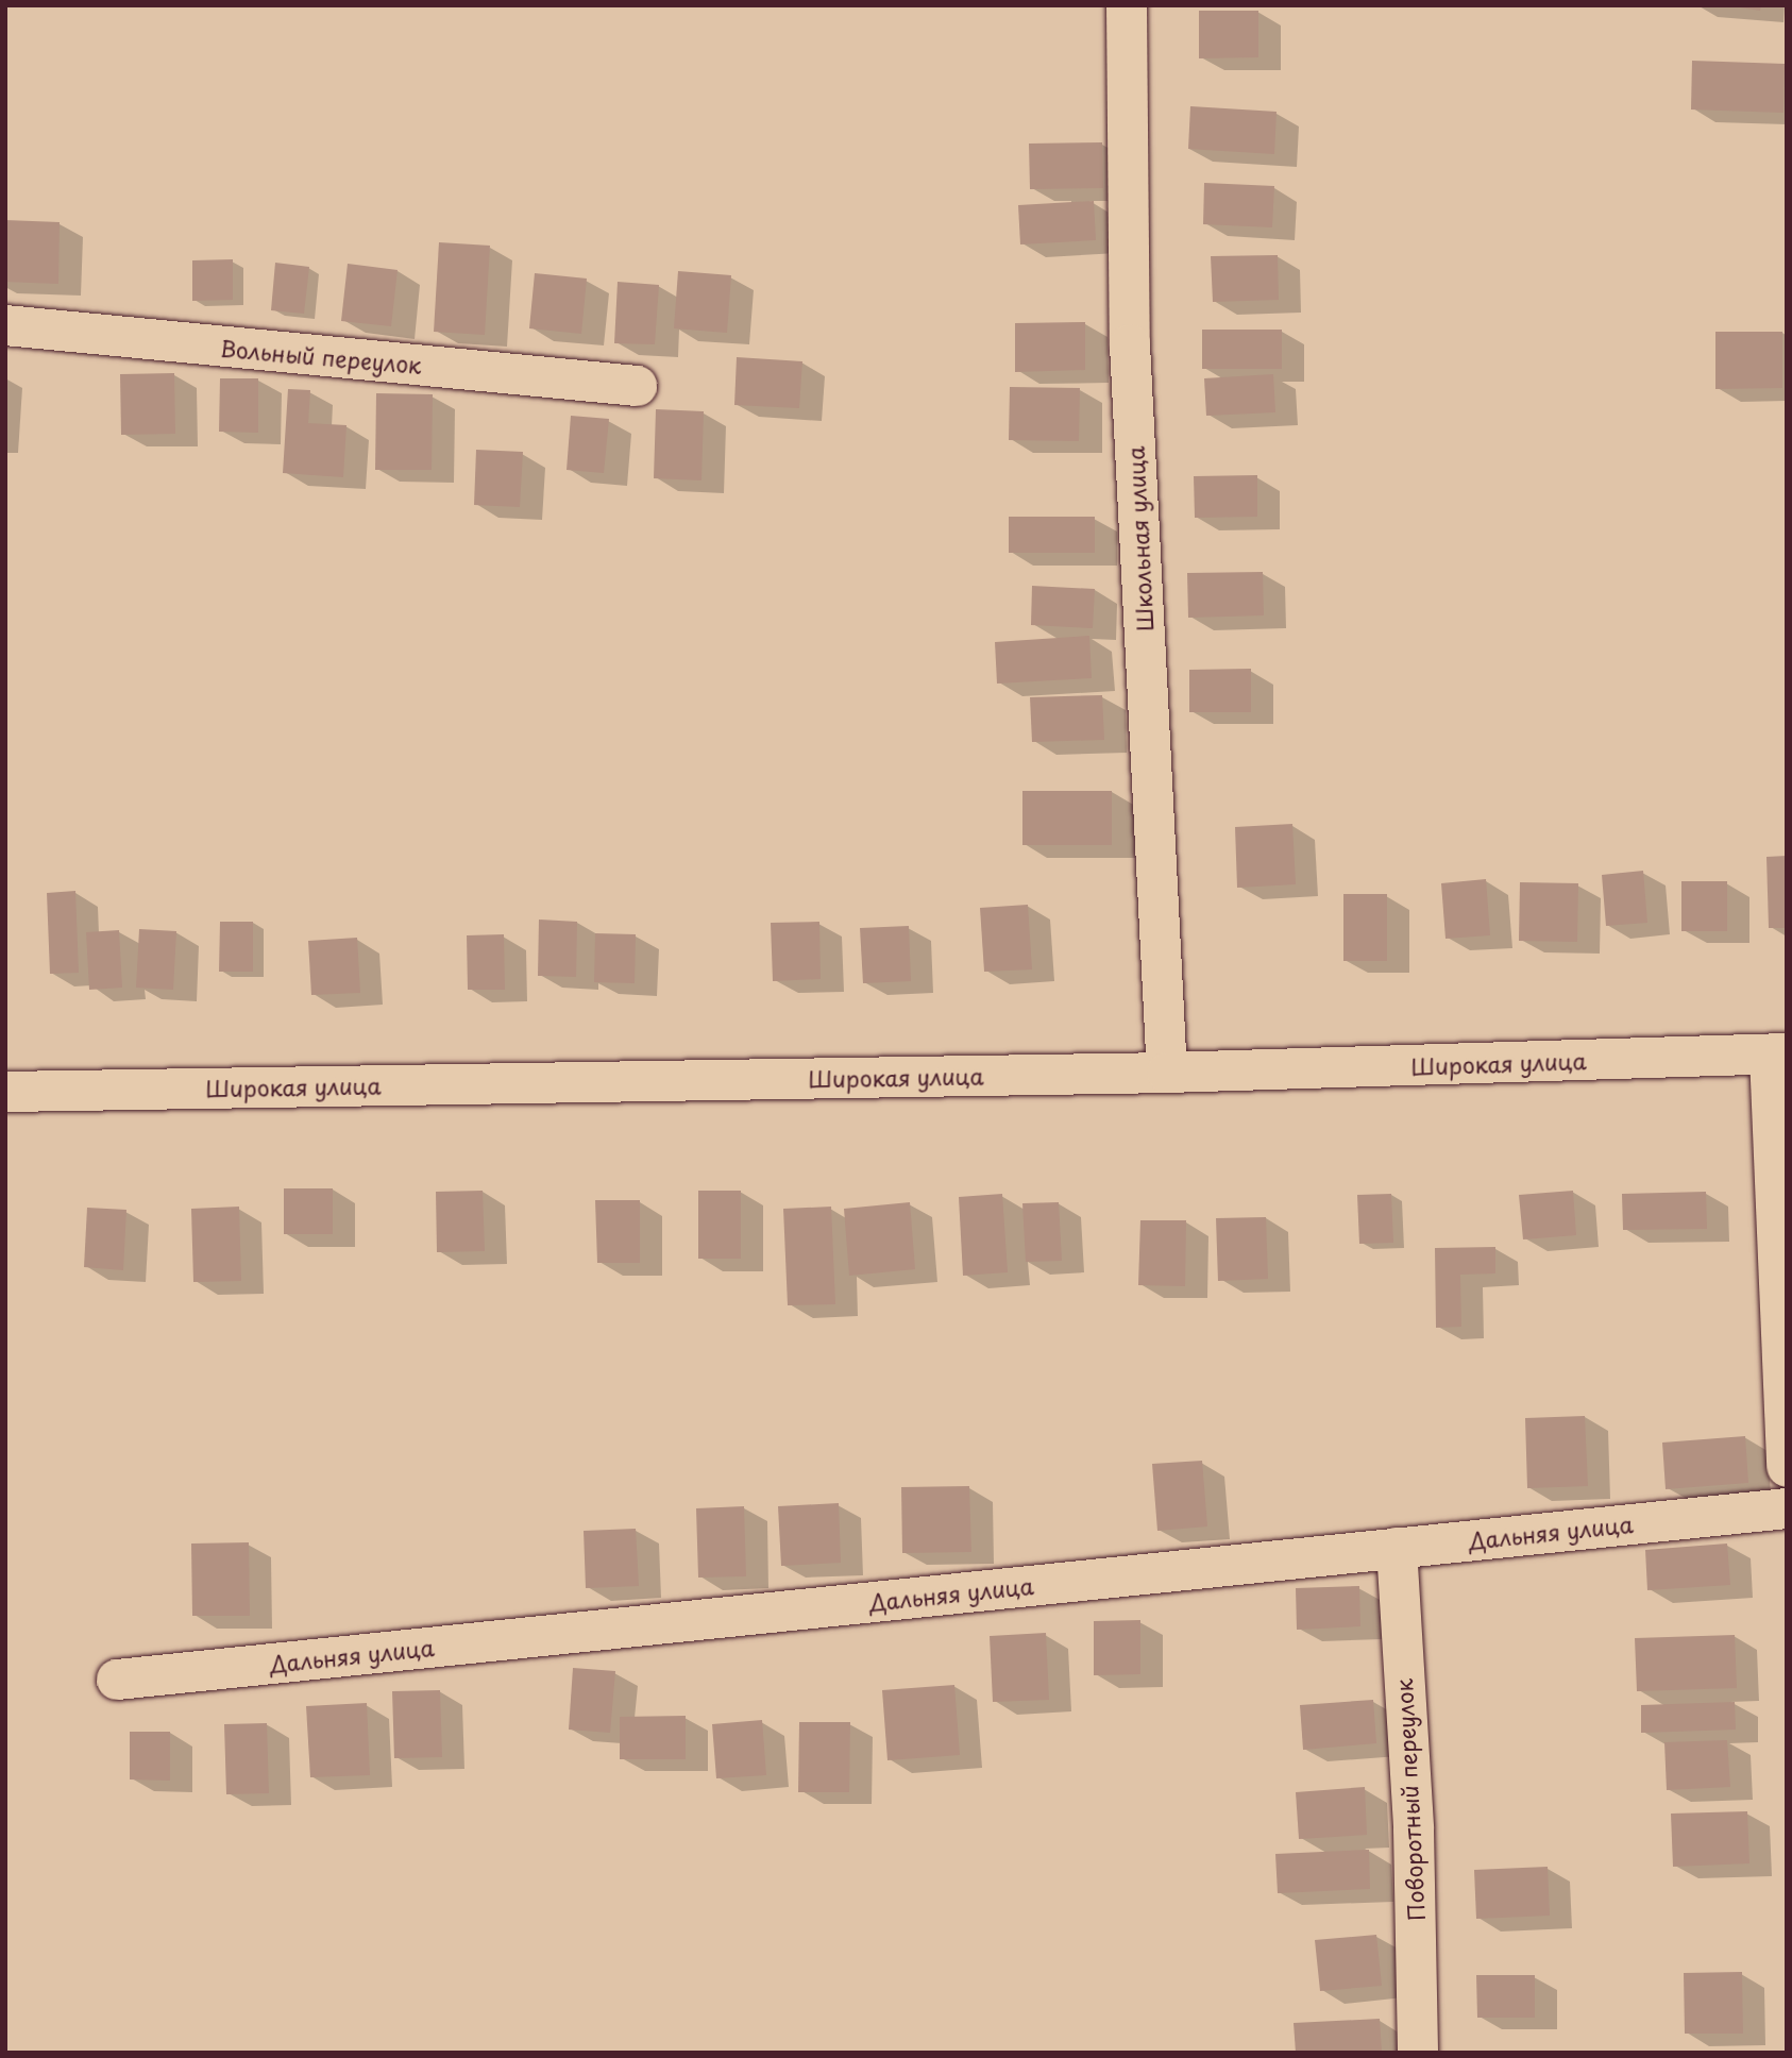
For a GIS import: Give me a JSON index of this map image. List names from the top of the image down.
{
  "streets": {
    "street": [
      "Вольный переулок",
      "Школьная улица",
      "Широкая улица",
      "Дальняя улица",
      "Поворотный переулок"
    ]
  },
  "crossings": [
    ["Школьная улица", "Широкая улица"],
    ["Дальняя улица", "Поворотный переулок"]
  ]
}
